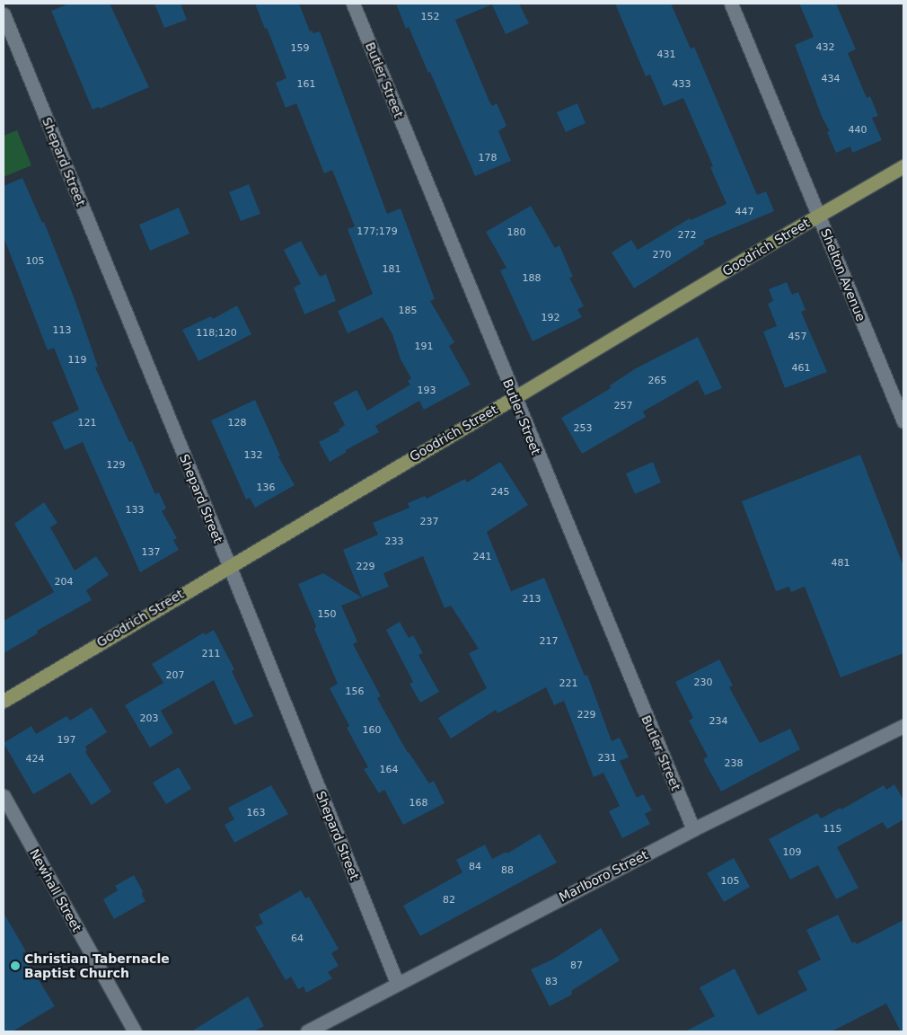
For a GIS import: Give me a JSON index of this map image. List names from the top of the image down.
{
  "streets": {
    "main road": ["Goodrich Street"],
    "street": [
      "Butler Street",
      "Shepard Street",
      "Shelton Avenue",
      "Marlboro Street",
      "Newhall Street"
    ]
  },
  "crossings": [
    ["Butler Street", "Goodrich Street"],
    ["Butler Street", "Marlboro Street"],
    ["Shepard Street", "Goodrich Street"],
    ["Shepard Street", "Marlboro Street"],
    ["Goodrich Street", "Shelton Avenue"]
  ],
  "places": ["Christian Tabernacle Baptist Church"],
  "house_numbers": [
    "152",
    "432",
    "159",
    "431",
    "434",
    "161",
    "433",
    "440",
    "178",
    "447",
    "177;179",
    "180",
    "272",
    "270",
    "105",
    "181",
    "188",
    "185",
    "192",
    "113",
    "118;120",
    "457",
    "191",
    "119",
    "461",
    "265",
    "193",
    "257",
    "121",
    "128",
    "253",
    "132",
    "129",
    "136",
    "245",
    "133",
    "237",
    "233",
    "137",
    "241",
    "481",
    "229",
    "204",
    "213",
    "150",
    "217",
    "211",
    "207",
    "230",
    "221",
    "156",
    "229",
    "203",
    "234",
    "160",
    "197",
    "231",
    "424",
    "238",
    "164",
    "168",
    "163",
    "115",
    "109",
    "84",
    "88",
    "105",
    "82",
    "64",
    "87",
    "83"
  ]
}
